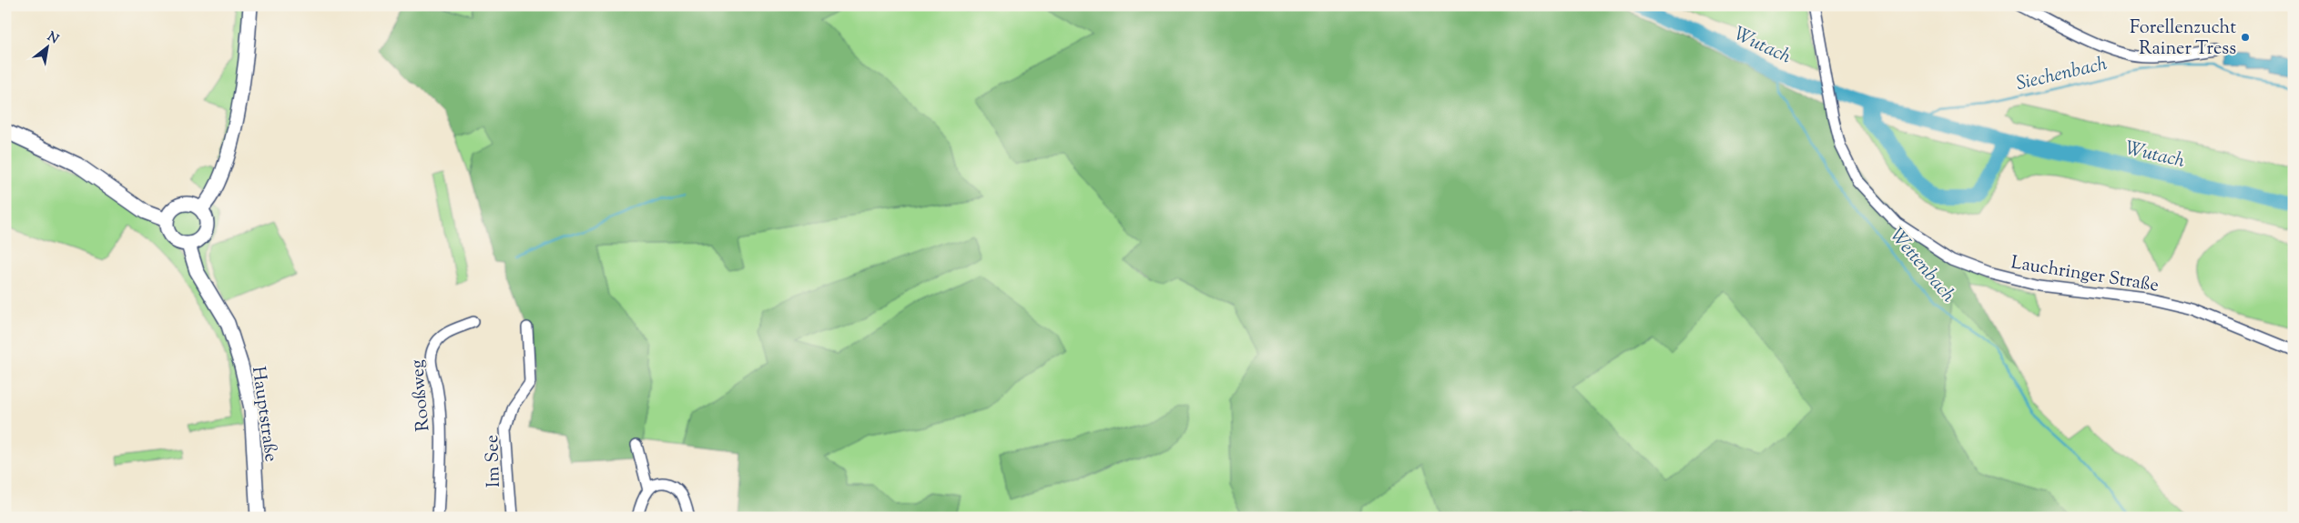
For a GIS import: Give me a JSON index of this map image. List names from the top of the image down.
{
  "streets": {
    "main road": ["Hauptstraße"],
    "street": ["Lauchringer Straße", "Rooßweg", "Im See"]
  },
  "water": ["Wutach", "Siechenbach", "Wettenbach"],
  "places": ["Forellenzucht Rainer Tress"],
  "north": "top right"
}
